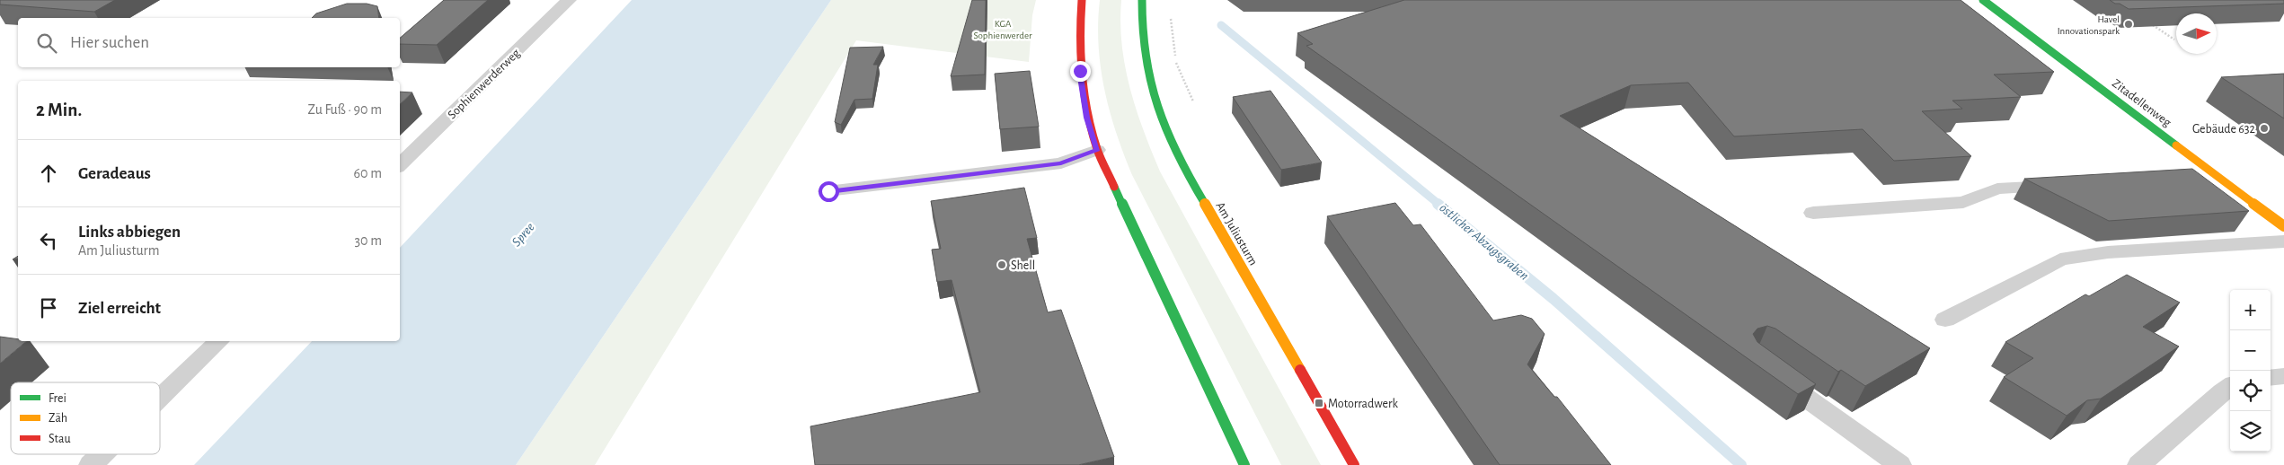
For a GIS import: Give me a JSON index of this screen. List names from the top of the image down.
{
  "streets": {
    "main road": ["Zitadellenweg", "Am Juliusturm"],
    "lane": ["Sophienwerderweg"]
  },
  "water": ["Spree", "östlicher Abzugsgraben"],
  "parks": ["KGA Sophienwerder"],
  "places": {
    "other": ["Havel Innovationspark", "Gebäude 632", "Shell"],
    "transit": ["Motorradwerk"]
  },
  "legend": ["Frei", "Zäh", "Stau"],
  "north": "right",
  "page": {
    "search": "Hier suchen",
    "heading": ["2 Min.", "Zu Fuß · 90 m"],
    "list": [
      ["Geradeaus", "60 m"],
      ["Links abbiegen", "Am Juliusturm", "30 m"],
      "Ziel erreicht"
    ],
    "map_buttons": ["+", "−"]
  }
}
